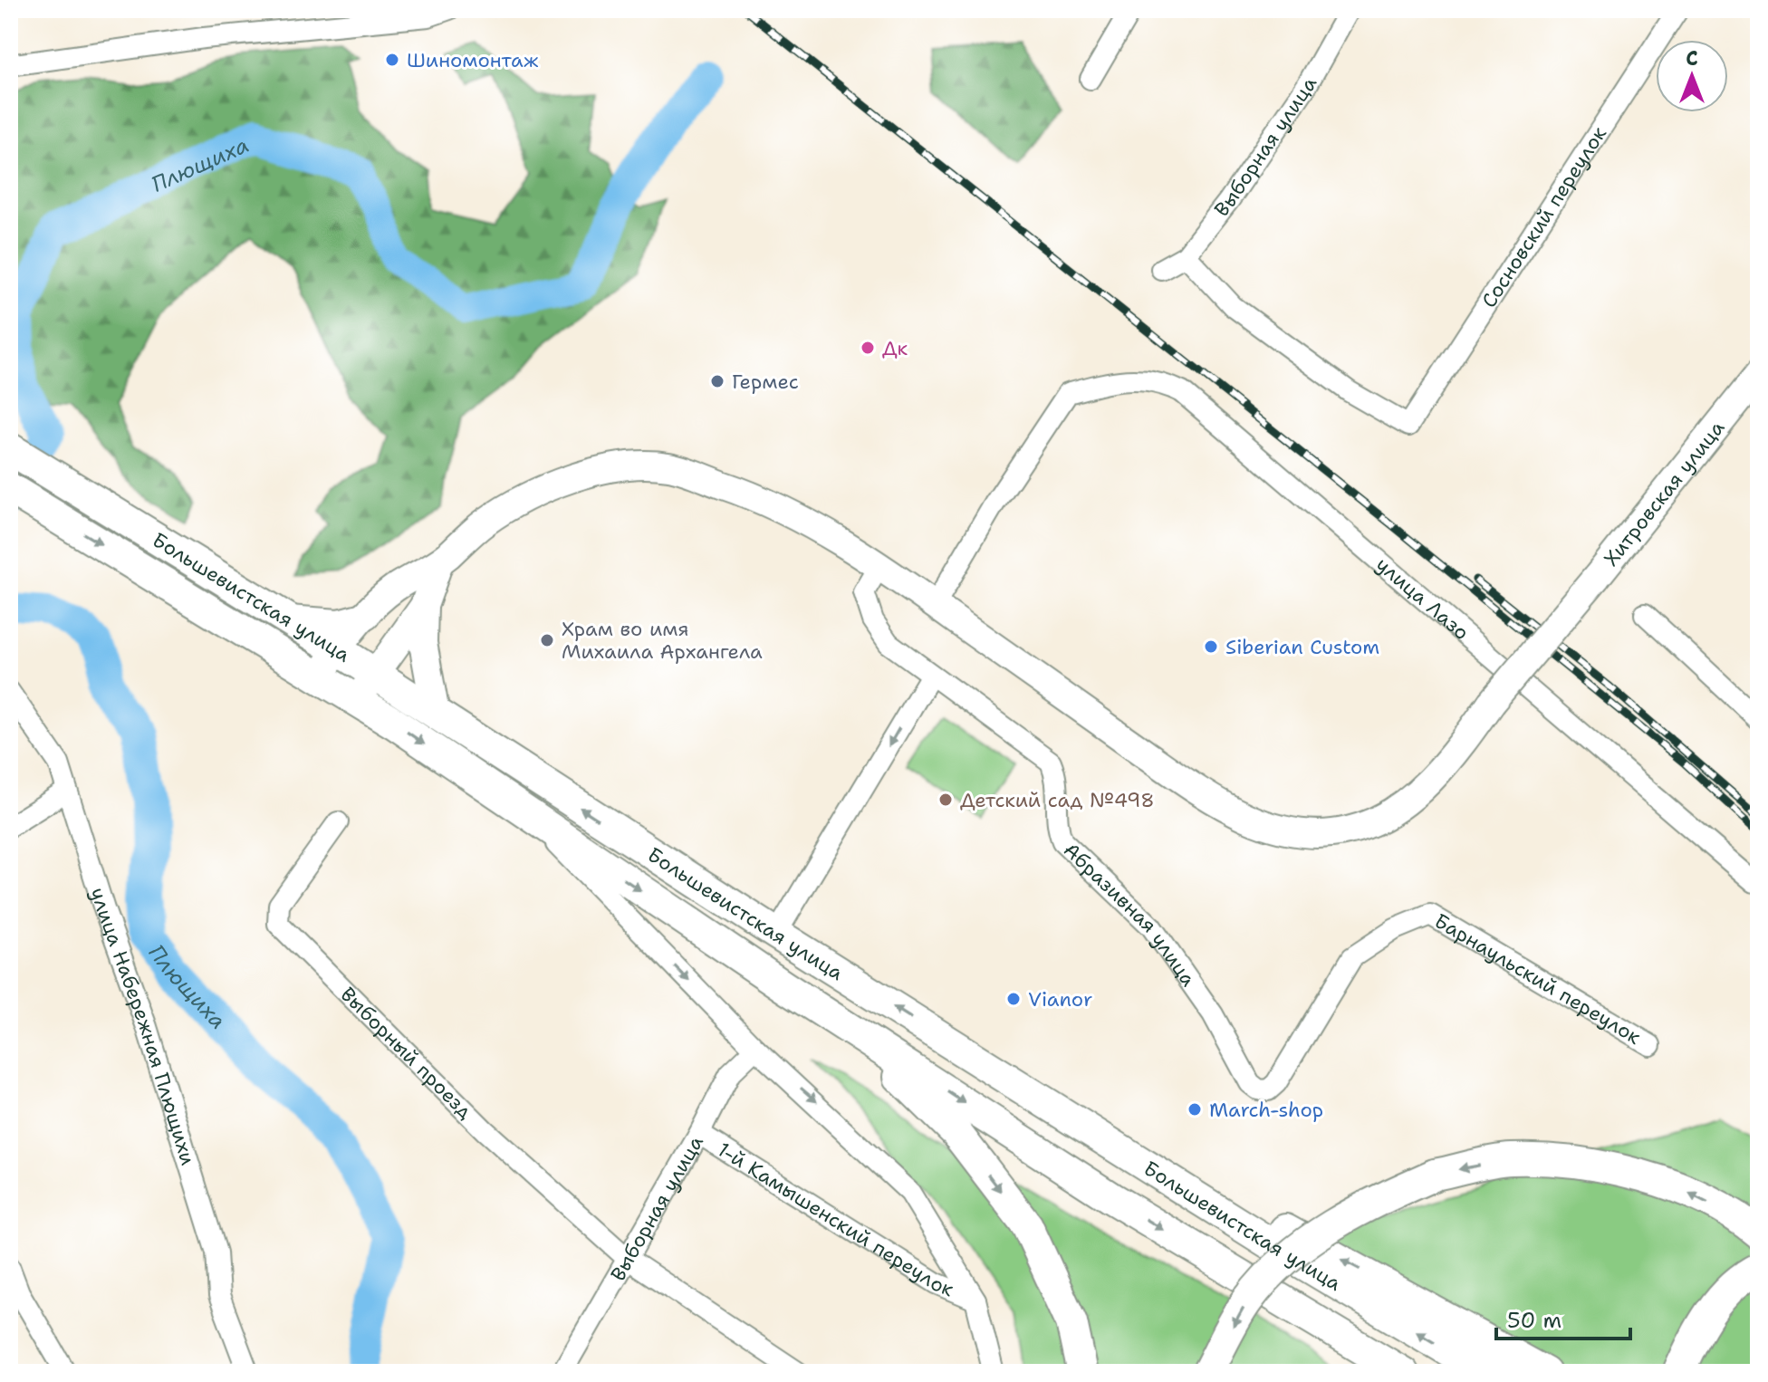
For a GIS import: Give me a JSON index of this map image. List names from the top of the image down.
{
  "streets": {
    "highway": ["Большевистская улица"],
    "main road": ["Хитровская улица"],
    "street": [
      "Выборная улица",
      "Сосновский переулок",
      "улица Лазо",
      "Абразивная улица",
      "Барнаульский переулок",
      "улица Набережная Плющихи",
      "Выборный проезд",
      "1-й Камышенский переулок"
    ]
  },
  "crossings": [
    ["Выборная улица", "Сосновский переулок"],
    ["Выборная улица", "Выборный проезд"],
    ["Выборная улица", "1-й Камышенский переулок"],
    ["Хитровская улица", "Большевистская улица"],
    ["Хитровская улица", "улица Лазо"],
    ["Хитровская улица", "Абразивная улица"],
    ["Абразивная улица", "Барнаульский переулок"]
  ],
  "water": ["Плющиха"],
  "places": [
    "Шиномонтаж",
    "Дк",
    "Гермес",
    "Храм во имя Михаила Архангела",
    "Siberian Custom",
    "Детский сад №498",
    "Vianor",
    "March-shop"
  ],
  "scale_bar": "50 m",
  "north": "top"
}
